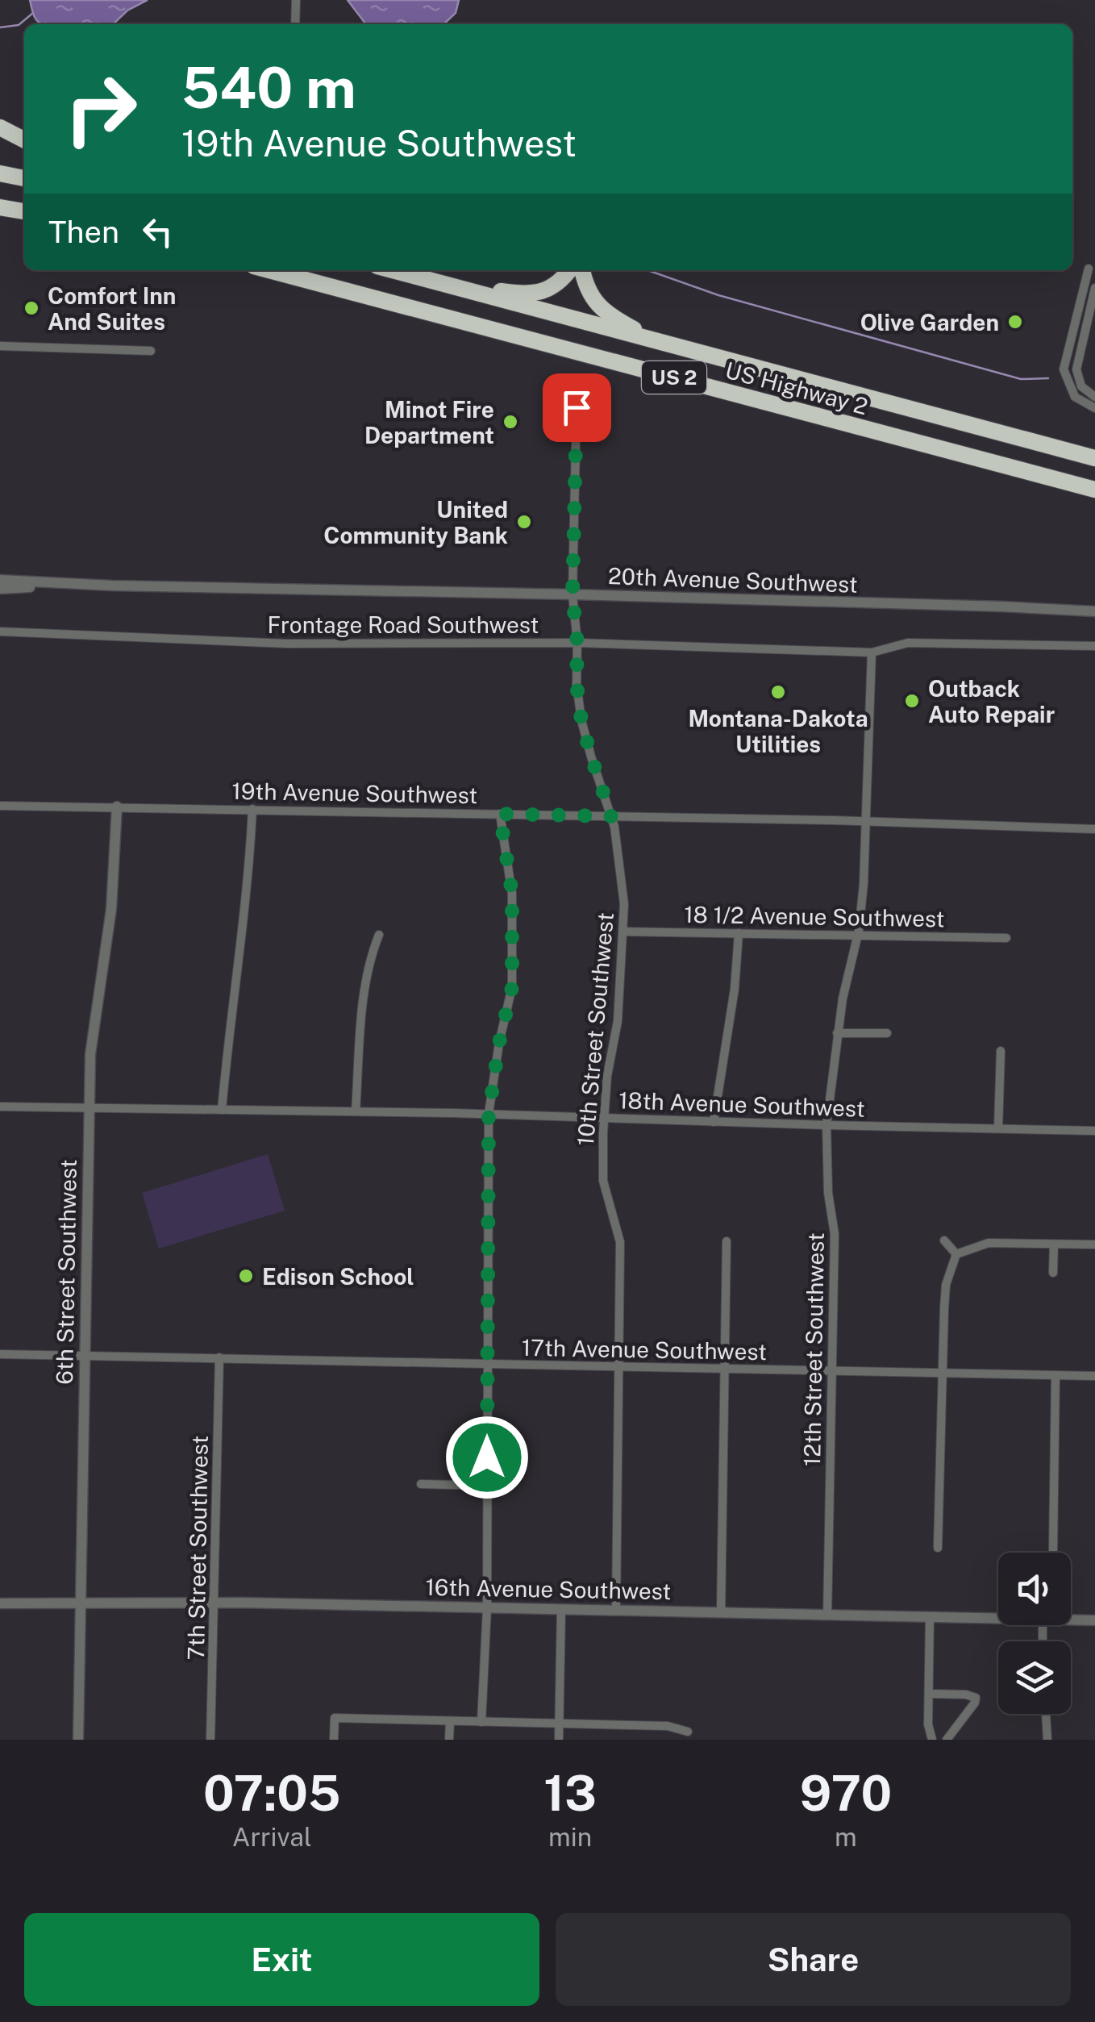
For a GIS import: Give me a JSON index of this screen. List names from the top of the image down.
{
  "streets": {
    "highway": ["US 2", "US Highway 2"],
    "street": [
      "20th Avenue Southwest",
      "Frontage Road Southwest",
      "19th Avenue Southwest",
      "18 1/2 Avenue Southwest",
      "10th Street Southwest",
      "18th Avenue Southwest",
      "6th Street Southwest",
      "17th Avenue Southwest",
      "12th Street Southwest",
      "7th Street Southwest",
      "16th Avenue Southwest"
    ]
  },
  "crossings": [
    ["20th Avenue Southwest", "10th Street Southwest"],
    ["Frontage Road Southwest", "10th Street Southwest"],
    ["Frontage Road Southwest", "12th Street Southwest"],
    ["19th Avenue Southwest", "10th Street Southwest"],
    ["19th Avenue Southwest", "6th Street Southwest"],
    ["19th Avenue Southwest", "12th Street Southwest"],
    ["18 1/2 Avenue Southwest", "10th Street Southwest"],
    ["18 1/2 Avenue Southwest", "12th Street Southwest"],
    ["10th Street Southwest", "18th Avenue Southwest"],
    ["10th Street Southwest", "17th Avenue Southwest"],
    ["10th Street Southwest", "16th Avenue Southwest"],
    ["18th Avenue Southwest", "6th Street Southwest"],
    ["18th Avenue Southwest", "12th Street Southwest"],
    ["6th Street Southwest", "17th Avenue Southwest"],
    ["6th Street Southwest", "16th Avenue Southwest"],
    ["17th Avenue Southwest", "12th Street Southwest"],
    ["17th Avenue Southwest", "7th Street Southwest"],
    ["12th Street Southwest", "16th Avenue Southwest"],
    ["7th Street Southwest", "16th Avenue Southwest"]
  ],
  "places": [
    "Comfort Inn And Suites",
    "Olive Garden",
    "Minot Fire Department",
    "United Community Bank",
    "Montana-Dakota Utilities",
    "Outback Auto Repair",
    "Edison School"
  ],
  "page": {
    "turn": ["540 m", "19th Avenue Southwest"],
    "then": "Then",
    "eta": [
      "07:05",
      "Arrival",
      "13",
      "min",
      "970",
      "m"
    ],
    "buttons": ["Exit", "Share"]
  }
}
